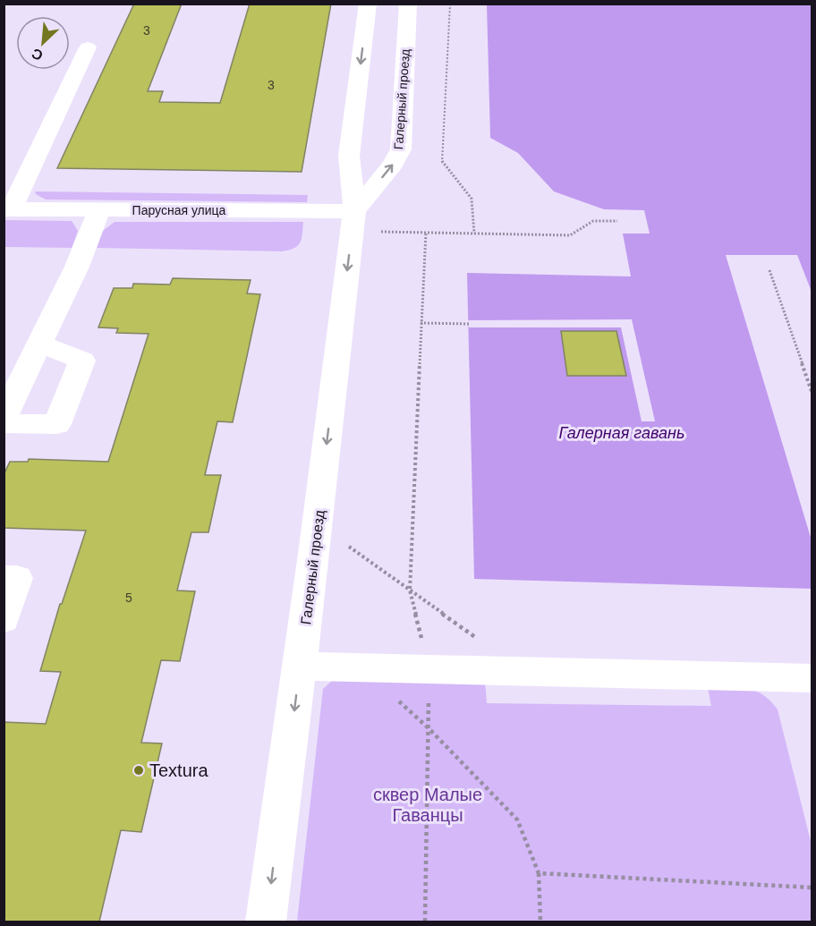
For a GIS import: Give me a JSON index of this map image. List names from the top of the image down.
{
  "streets": {
    "street": ["Галерный проезд", "Парусная улица"]
  },
  "crossings": [
    ["Галерный проезд", "Парусная улица"]
  ],
  "water": ["Галерная гавань"],
  "parks": ["сквер Малые Гаванцы"],
  "places": ["Textura"],
  "house_numbers": ["3", "3", "5"],
  "north": "bottom left"
}
